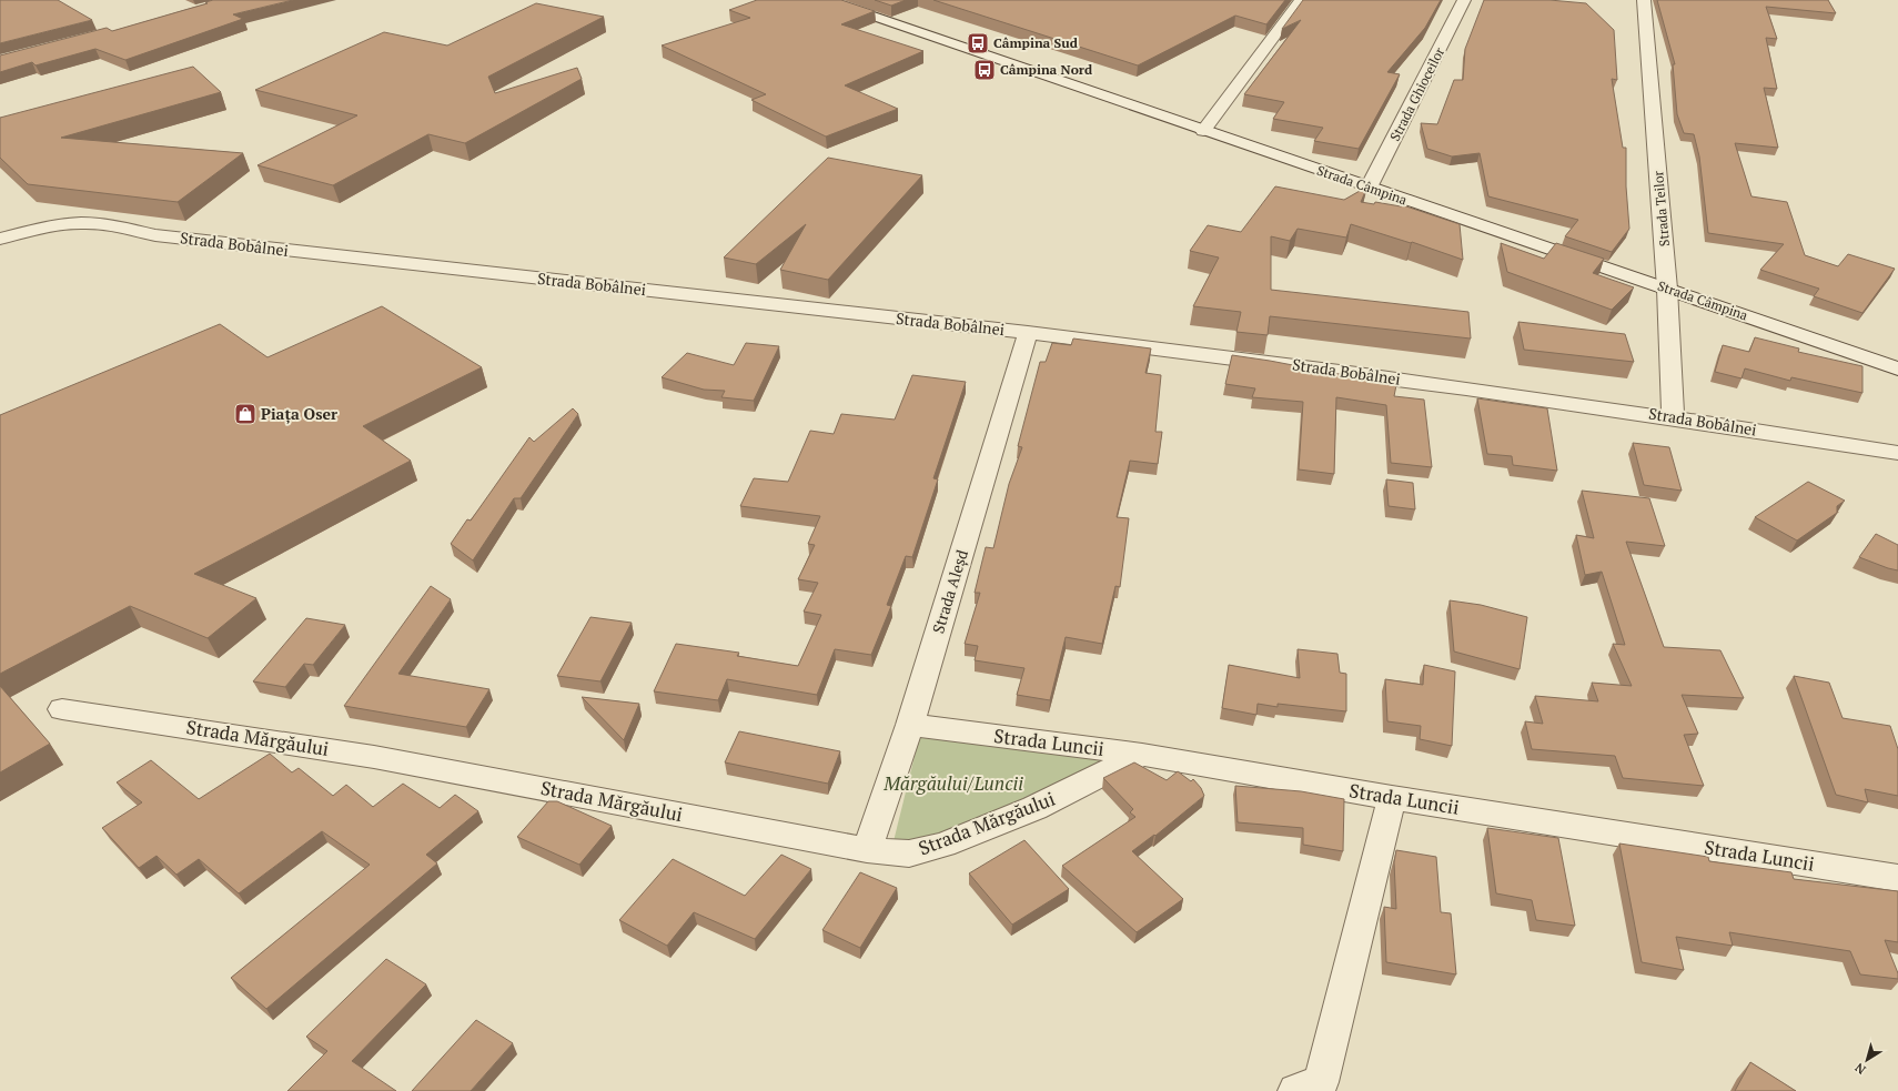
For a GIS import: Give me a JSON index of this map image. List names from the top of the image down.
{
  "streets": {
    "street": [
      "Strada Ghioceilor",
      "Strada Câmpina",
      "Strada Teilor",
      "Strada Bobâlnei",
      "Strada Aleșd",
      "Strada Mărgăului",
      "Strada Luncii"
    ]
  },
  "crossings": [
    ["Strada Ghioceilor", "Strada Câmpina"],
    ["Strada Câmpina", "Strada Teilor"],
    ["Strada Teilor", "Strada Bobâlnei"],
    ["Strada Bobâlnei", "Strada Aleșd"],
    ["Strada Aleșd", "Strada Mărgăului"],
    ["Strada Aleșd", "Strada Luncii"],
    ["Strada Mărgăului", "Strada Luncii"]
  ],
  "parks": ["Mărgăului/Luncii"],
  "places": {
    "bus stop": ["Câmpina Sud", "Câmpina Nord"],
    "shop": ["Piața Oser"]
  },
  "north": "bottom left"
}
